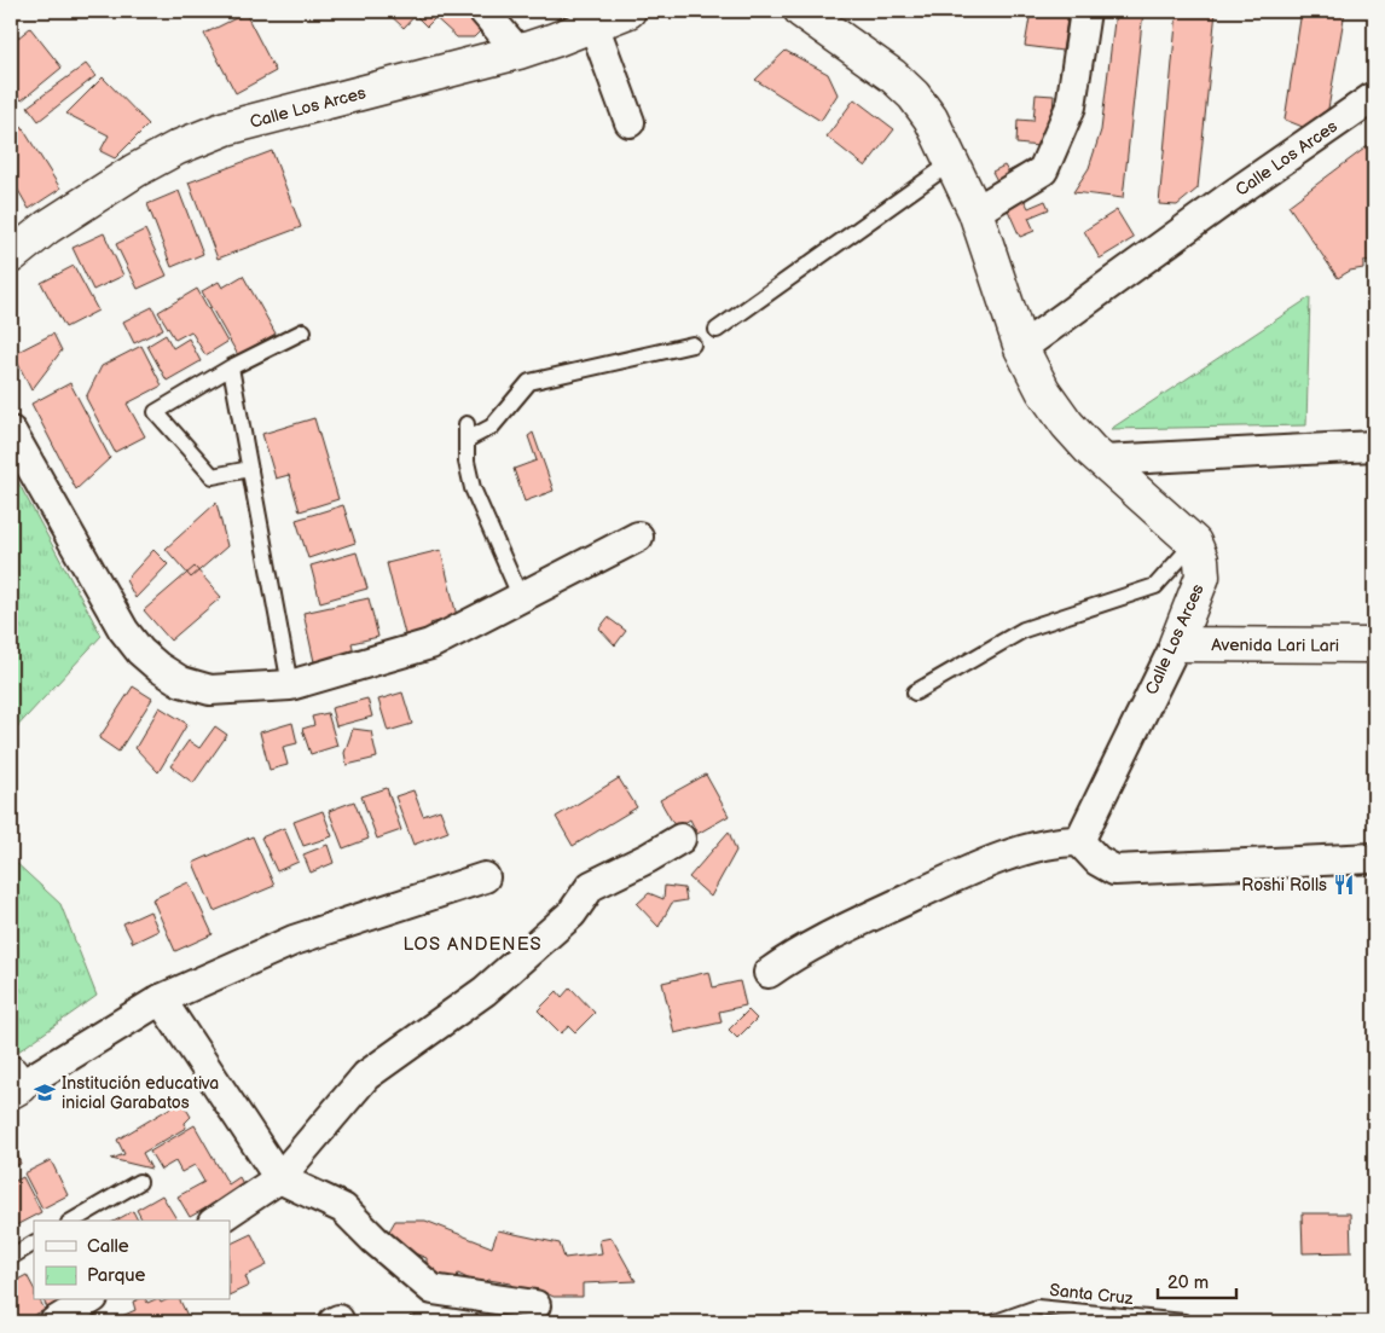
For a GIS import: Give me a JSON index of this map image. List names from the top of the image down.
{
  "streets": {
    "street": ["Calle Los Arces", "Avenida Lari Lari"],
    "lane": ["Santa Cruz"]
  },
  "crossings": [
    ["Calle Los Arces", "Avenida Lari Lari"]
  ],
  "districts": ["LOS ANDENES"],
  "places": {
    "restaurant": ["Roshi Rolls"],
    "school or university": ["Institución educativa inicial Garabatos"]
  },
  "legend": ["Calle", "Parque"],
  "scale_bar": "20 m"
}
